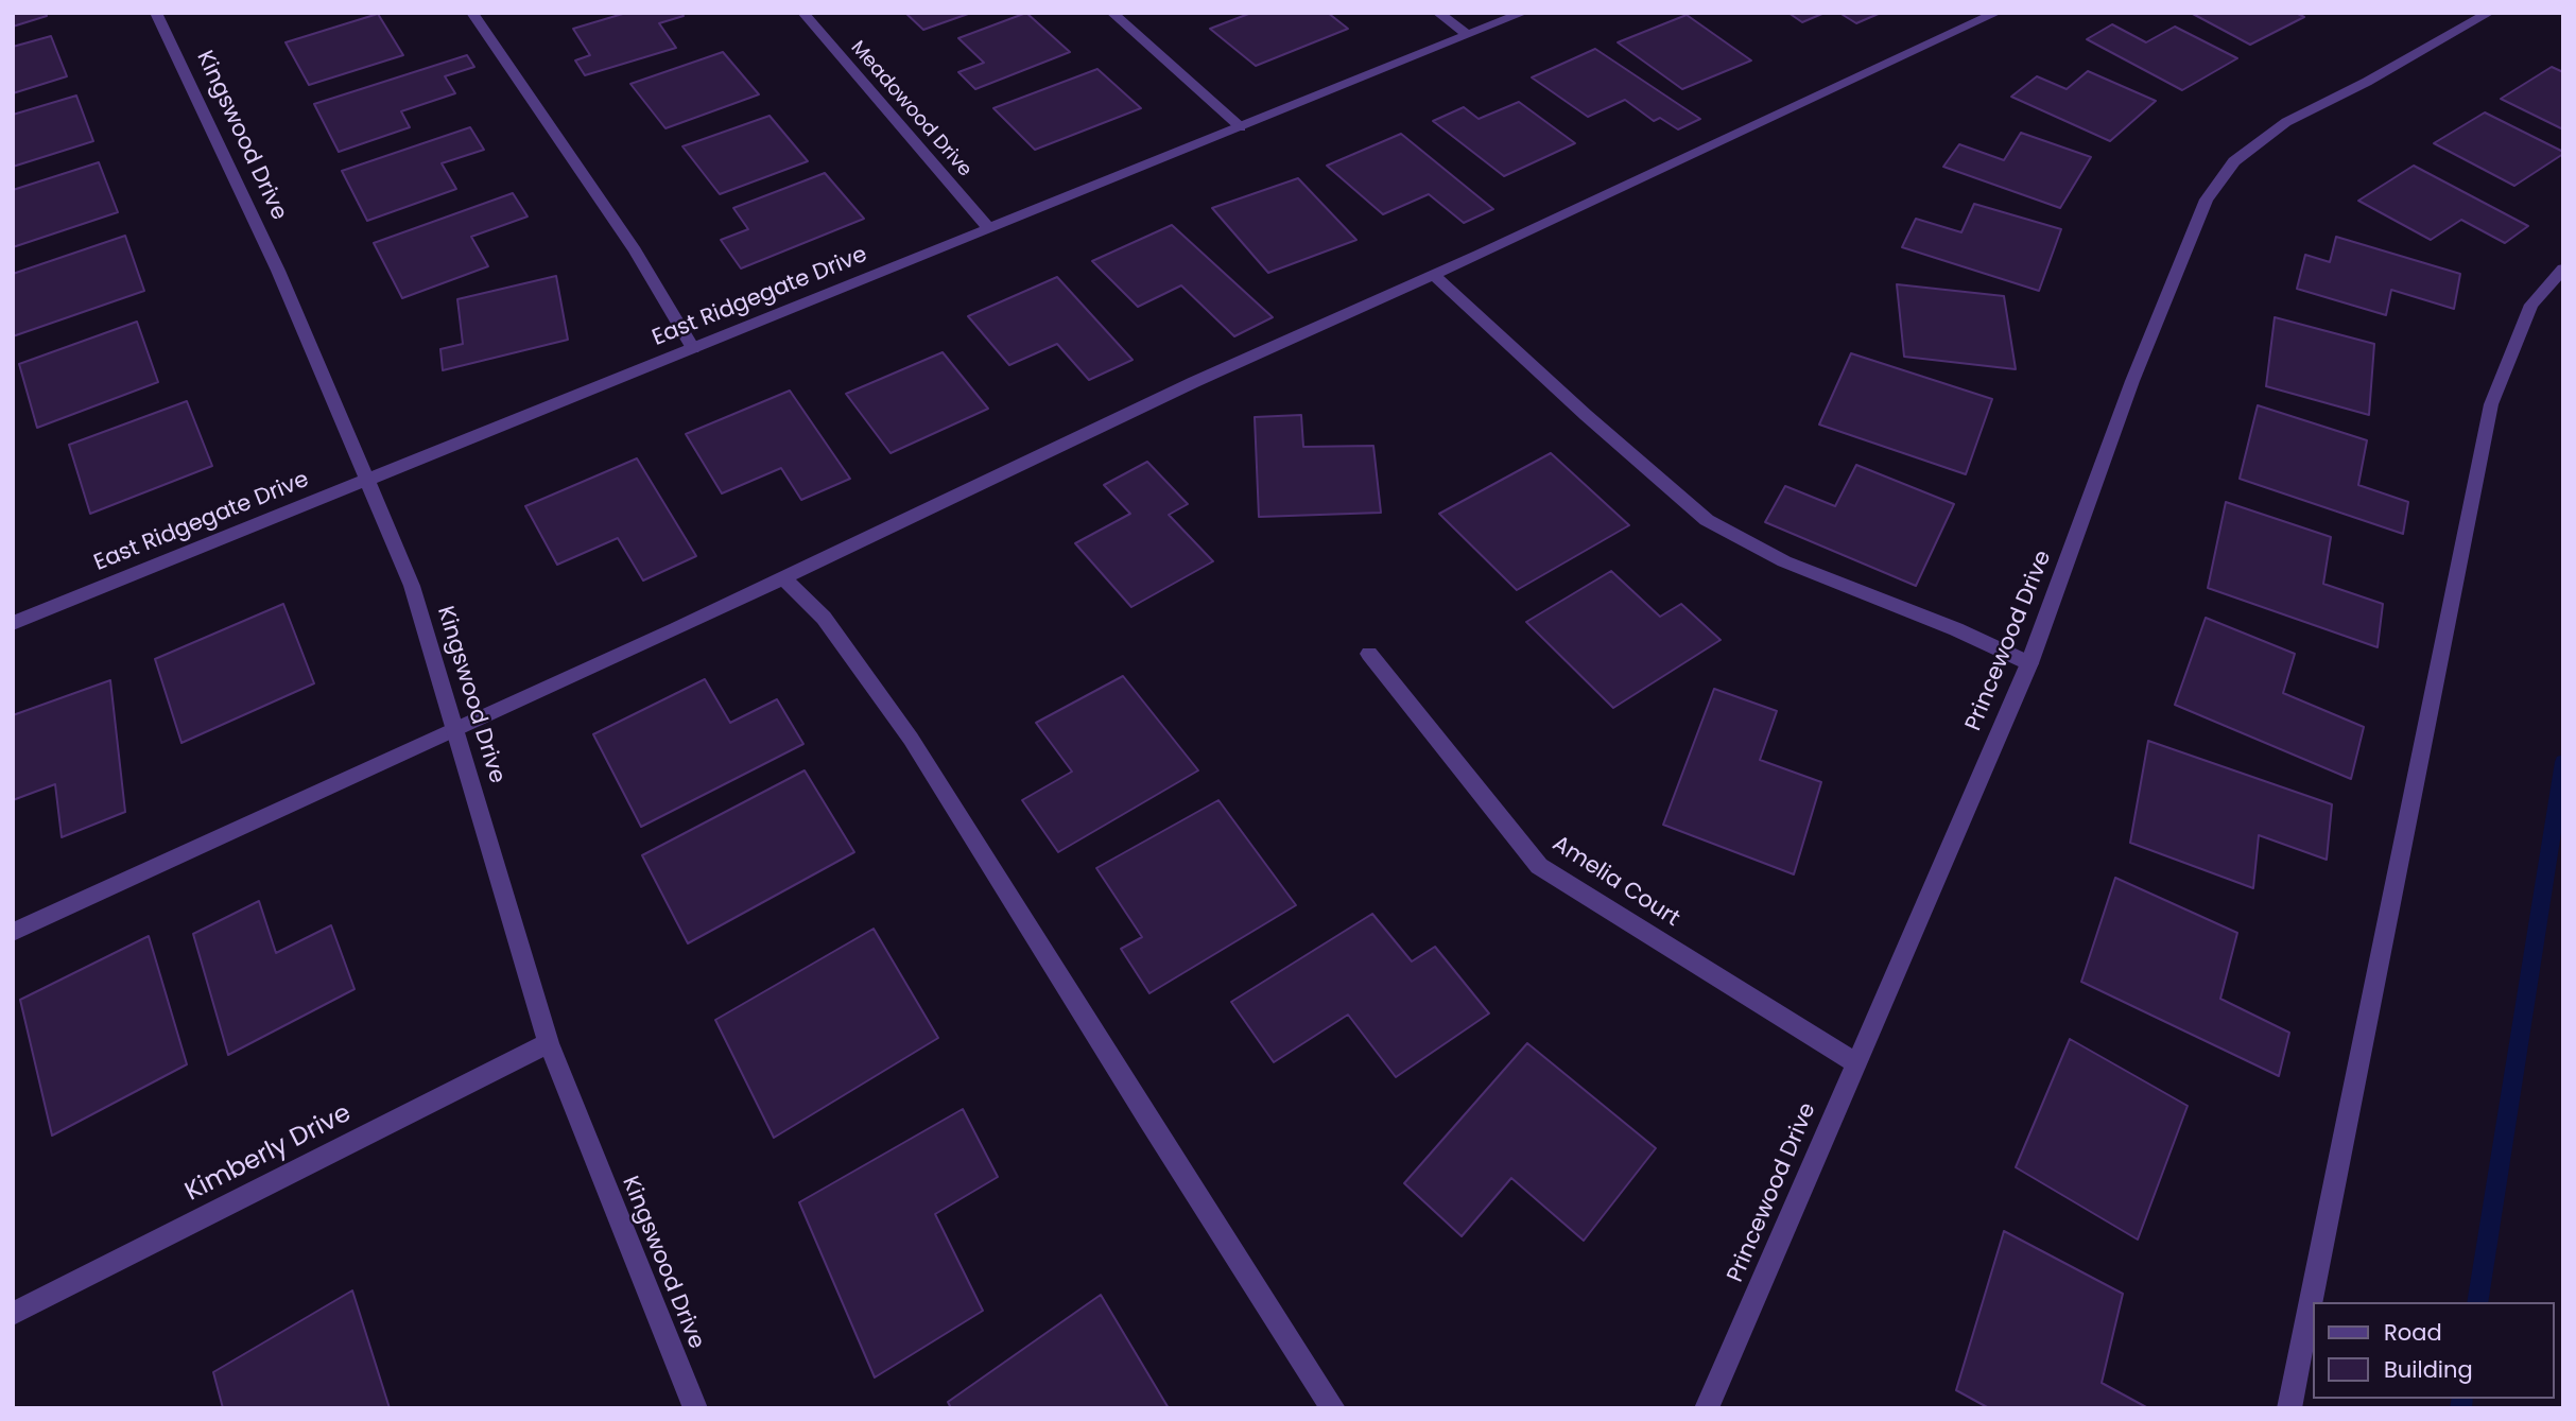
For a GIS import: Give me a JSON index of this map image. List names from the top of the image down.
{
  "streets": {
    "street": [
      "Meadowood Drive",
      "Kingswood Drive",
      "East Ridgegate Drive",
      "Princewood Drive",
      "Amelia Court",
      "Kimberly Drive"
    ]
  },
  "crossings": [
    ["Meadowood Drive", "East Ridgegate Drive"],
    ["Kingswood Drive", "East Ridgegate Drive"],
    ["Kingswood Drive", "Kimberly Drive"],
    ["Princewood Drive", "Amelia Court"]
  ],
  "legend": ["Road", "Building"]
}
